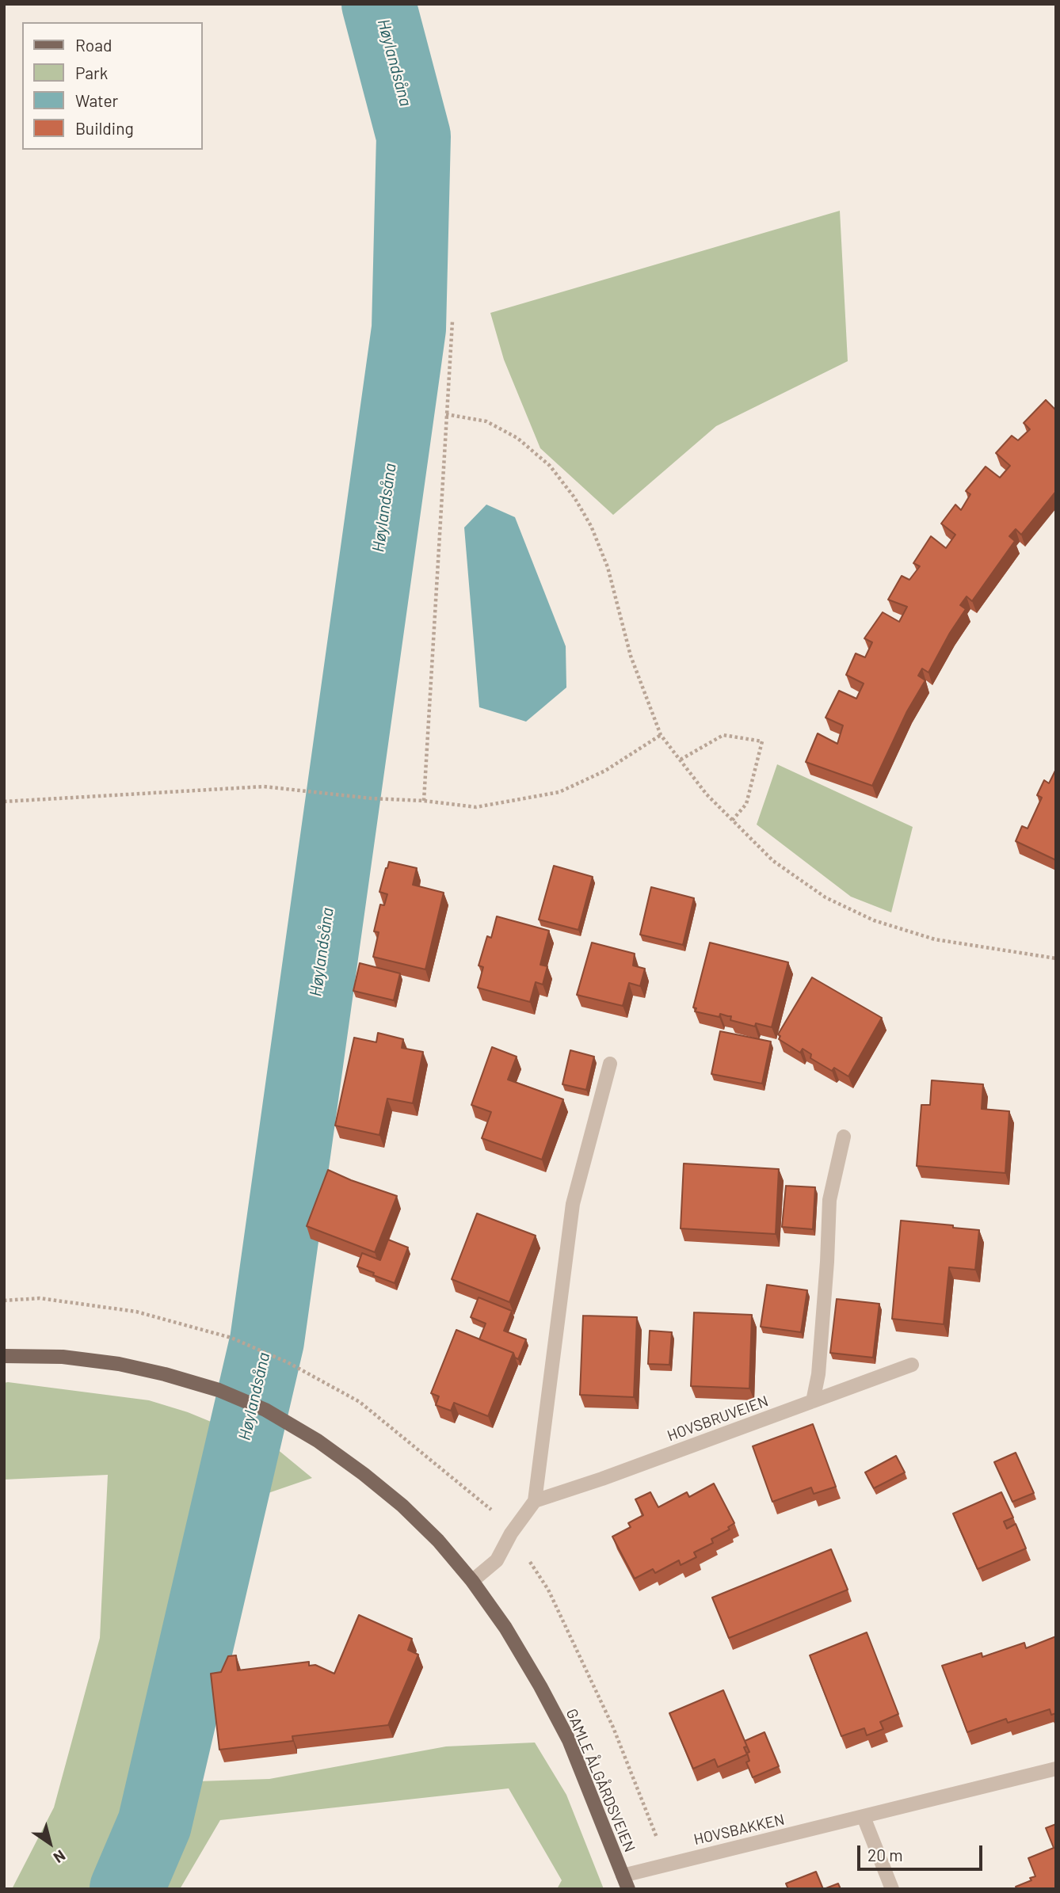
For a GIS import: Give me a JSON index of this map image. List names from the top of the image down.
{
  "streets": {
    "main road": ["GAMLE ÅLGÅRDSVEIEN"],
    "street": ["HOVSBRUVEIEN", "HOVSBAKKEN"]
  },
  "crossings": [
    ["GAMLE ÅLGÅRDSVEIEN", "HOVSBAKKEN"]
  ],
  "water": ["Høylandsåna"],
  "legend": [
    "Road",
    "Park",
    "Water",
    "Building"
  ],
  "scale_bar": "20 m",
  "north": "bottom right"
}
